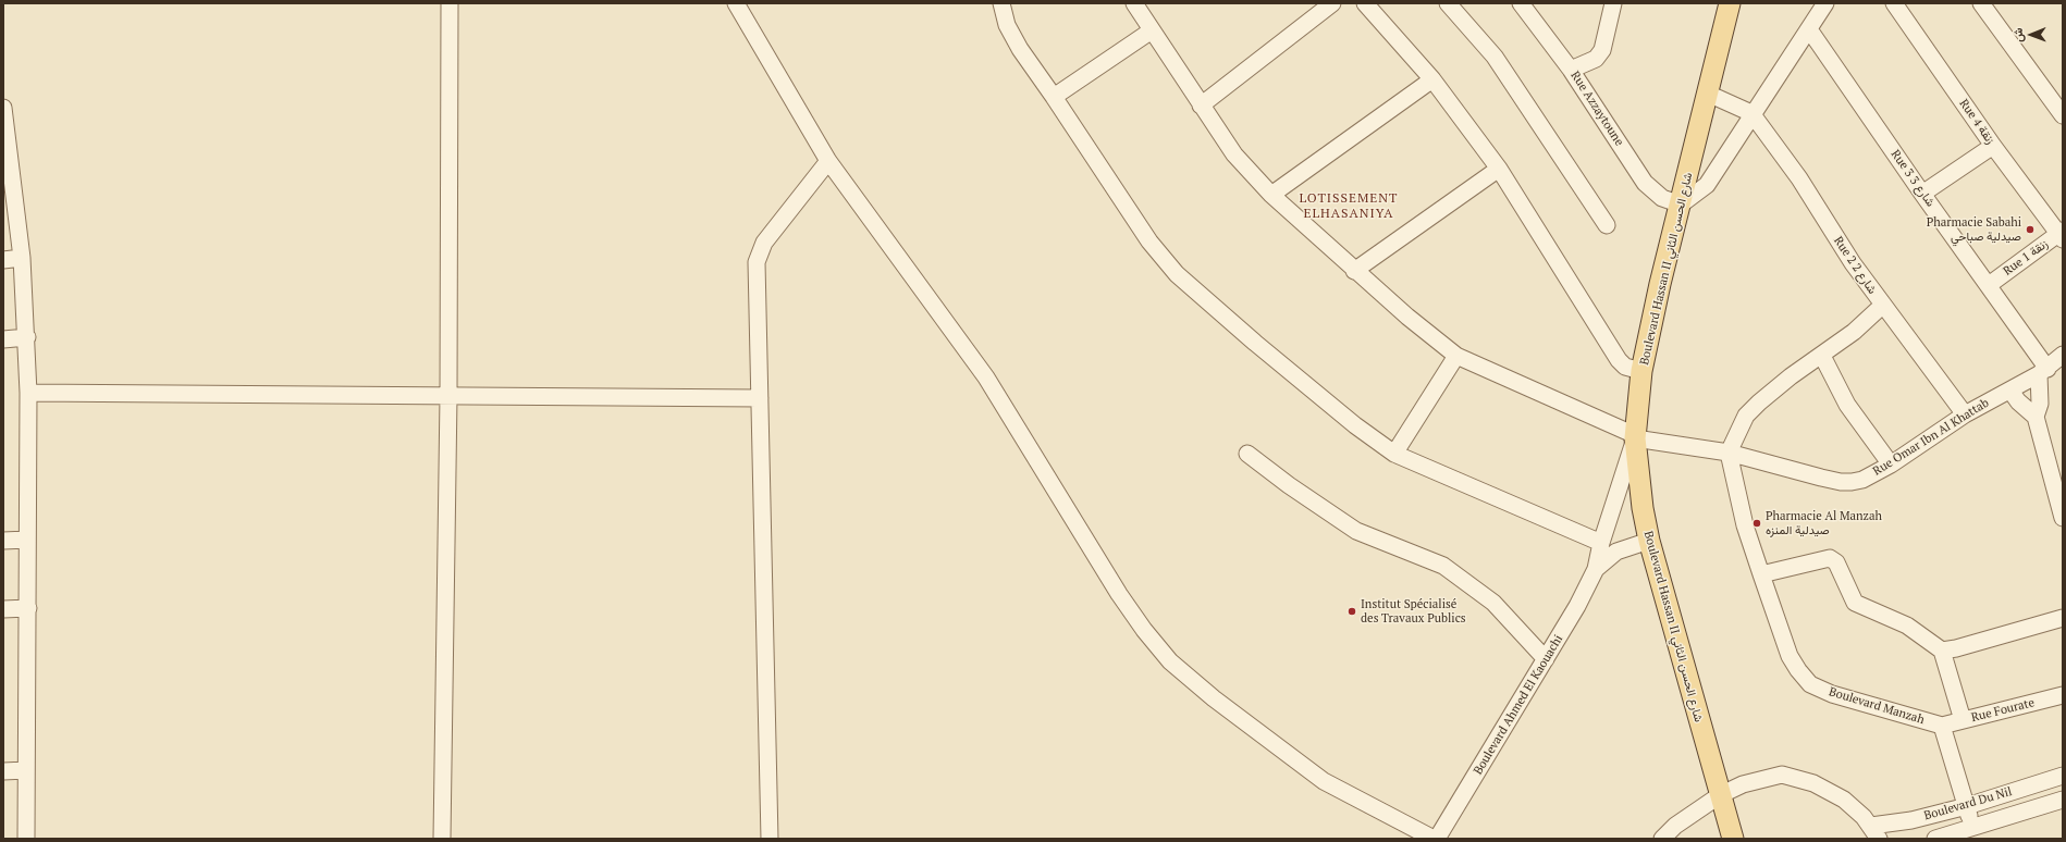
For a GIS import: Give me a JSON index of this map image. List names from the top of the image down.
{
  "streets": {
    "main road": ["Boulevard Hassan II شارع الحسن الثاني"],
    "street": [
      "Rue Azzaytoune",
      "Rue 4 زنقة",
      "Rue 3 شارع 3",
      "Rue 1 زنقة",
      "Rue 2 شارع 2",
      "Rue Omar Ibn Al Khattab",
      "Boulevard Ahmed El Kaouachi",
      "Boulevard Manzah",
      "Rue Fourate",
      "Boulevard Du Nil"
    ]
  },
  "crossings": [
    ["Rue Azzaytoune", "Boulevard Hassan II شارع الحسن الثاني"],
    ["Rue 4 زنقة", "Rue 1 زنقة"],
    ["Rue 3 شارع 3", "Rue 1 زنقة"],
    ["Rue 3 شارع 3", "Rue Omar Ibn Al Khattab"],
    ["Rue 2 شارع 2", "Rue Omar Ibn Al Khattab"],
    ["Boulevard Hassan II شارع الحسن الثاني", "Rue Omar Ibn Al Khattab"],
    ["Boulevard Hassan II شارع الحسن الثاني", "Boulevard Ahmed El Kaouachi"],
    ["Rue Omar Ibn Al Khattab", "Boulevard Ahmed El Kaouachi"],
    ["Rue Omar Ibn Al Khattab", "Boulevard Manzah"],
    ["Boulevard Manzah", "Rue Fourate"]
  ],
  "districts": ["LOTISSEMENT ELHASANIYA"],
  "places": ["Pharmacie Sabahi صيدلية صباحي", "Pharmacie Al Manzah صيدلية المنزه", "Institut Spécialisé des Travaux Publics"],
  "north": "left"
}
